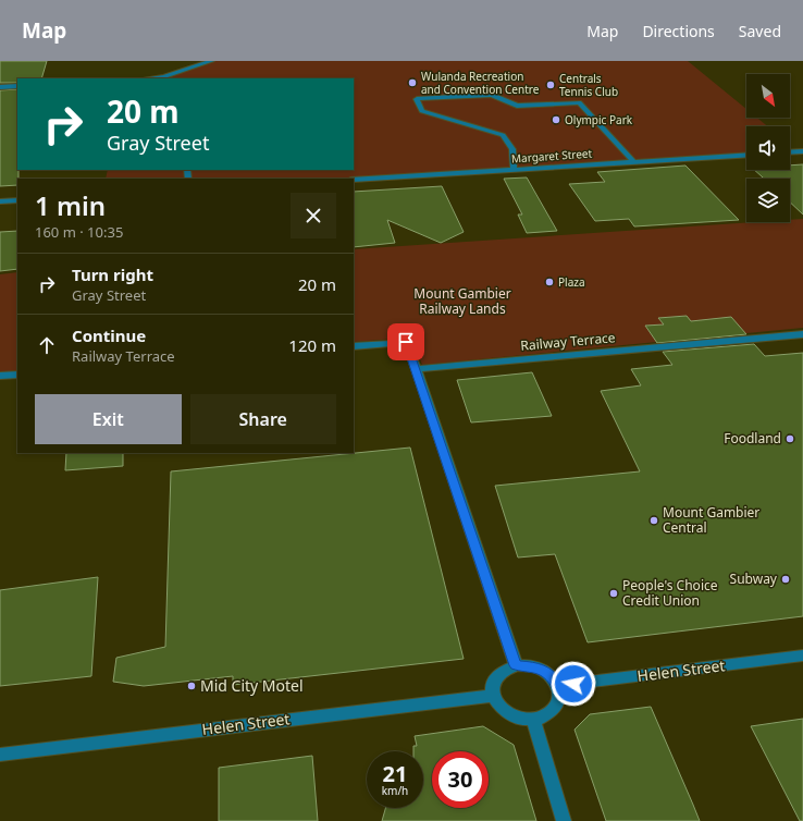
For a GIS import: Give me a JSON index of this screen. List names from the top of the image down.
{
  "streets": {
    "street": ["Margaret Street", "Railway Terrace", "Helen Street"]
  },
  "parks": ["Mount Gambier Railway Lands"],
  "places": [
    "Wulanda Recreation and Convention Centre",
    "Centrals Tennis Club",
    "Olympic Park",
    "Plaza",
    "Foodland",
    "Mount Gambier Central",
    "Subway",
    "People's Choice Credit Union",
    "Mid City Motel"
  ],
  "north": "bottom right",
  "page": {
    "header": "Map",
    "nav": ["Map", "Directions", "Saved"],
    "turn": ["20 m", "Gray Street"],
    "heading": ["1 min", "160 m · 10:35"],
    "list": [
      {
        "name": "Turn right",
        "note": "Gray Street",
        "value": "20 m"
      },
      {
        "name": "Continue",
        "note": "Railway Terrace",
        "value": "120 m"
      }
    ],
    "buttons": ["Exit", "Share"],
    "speed": "21 km/h",
    "limit": "30"
  }
}
